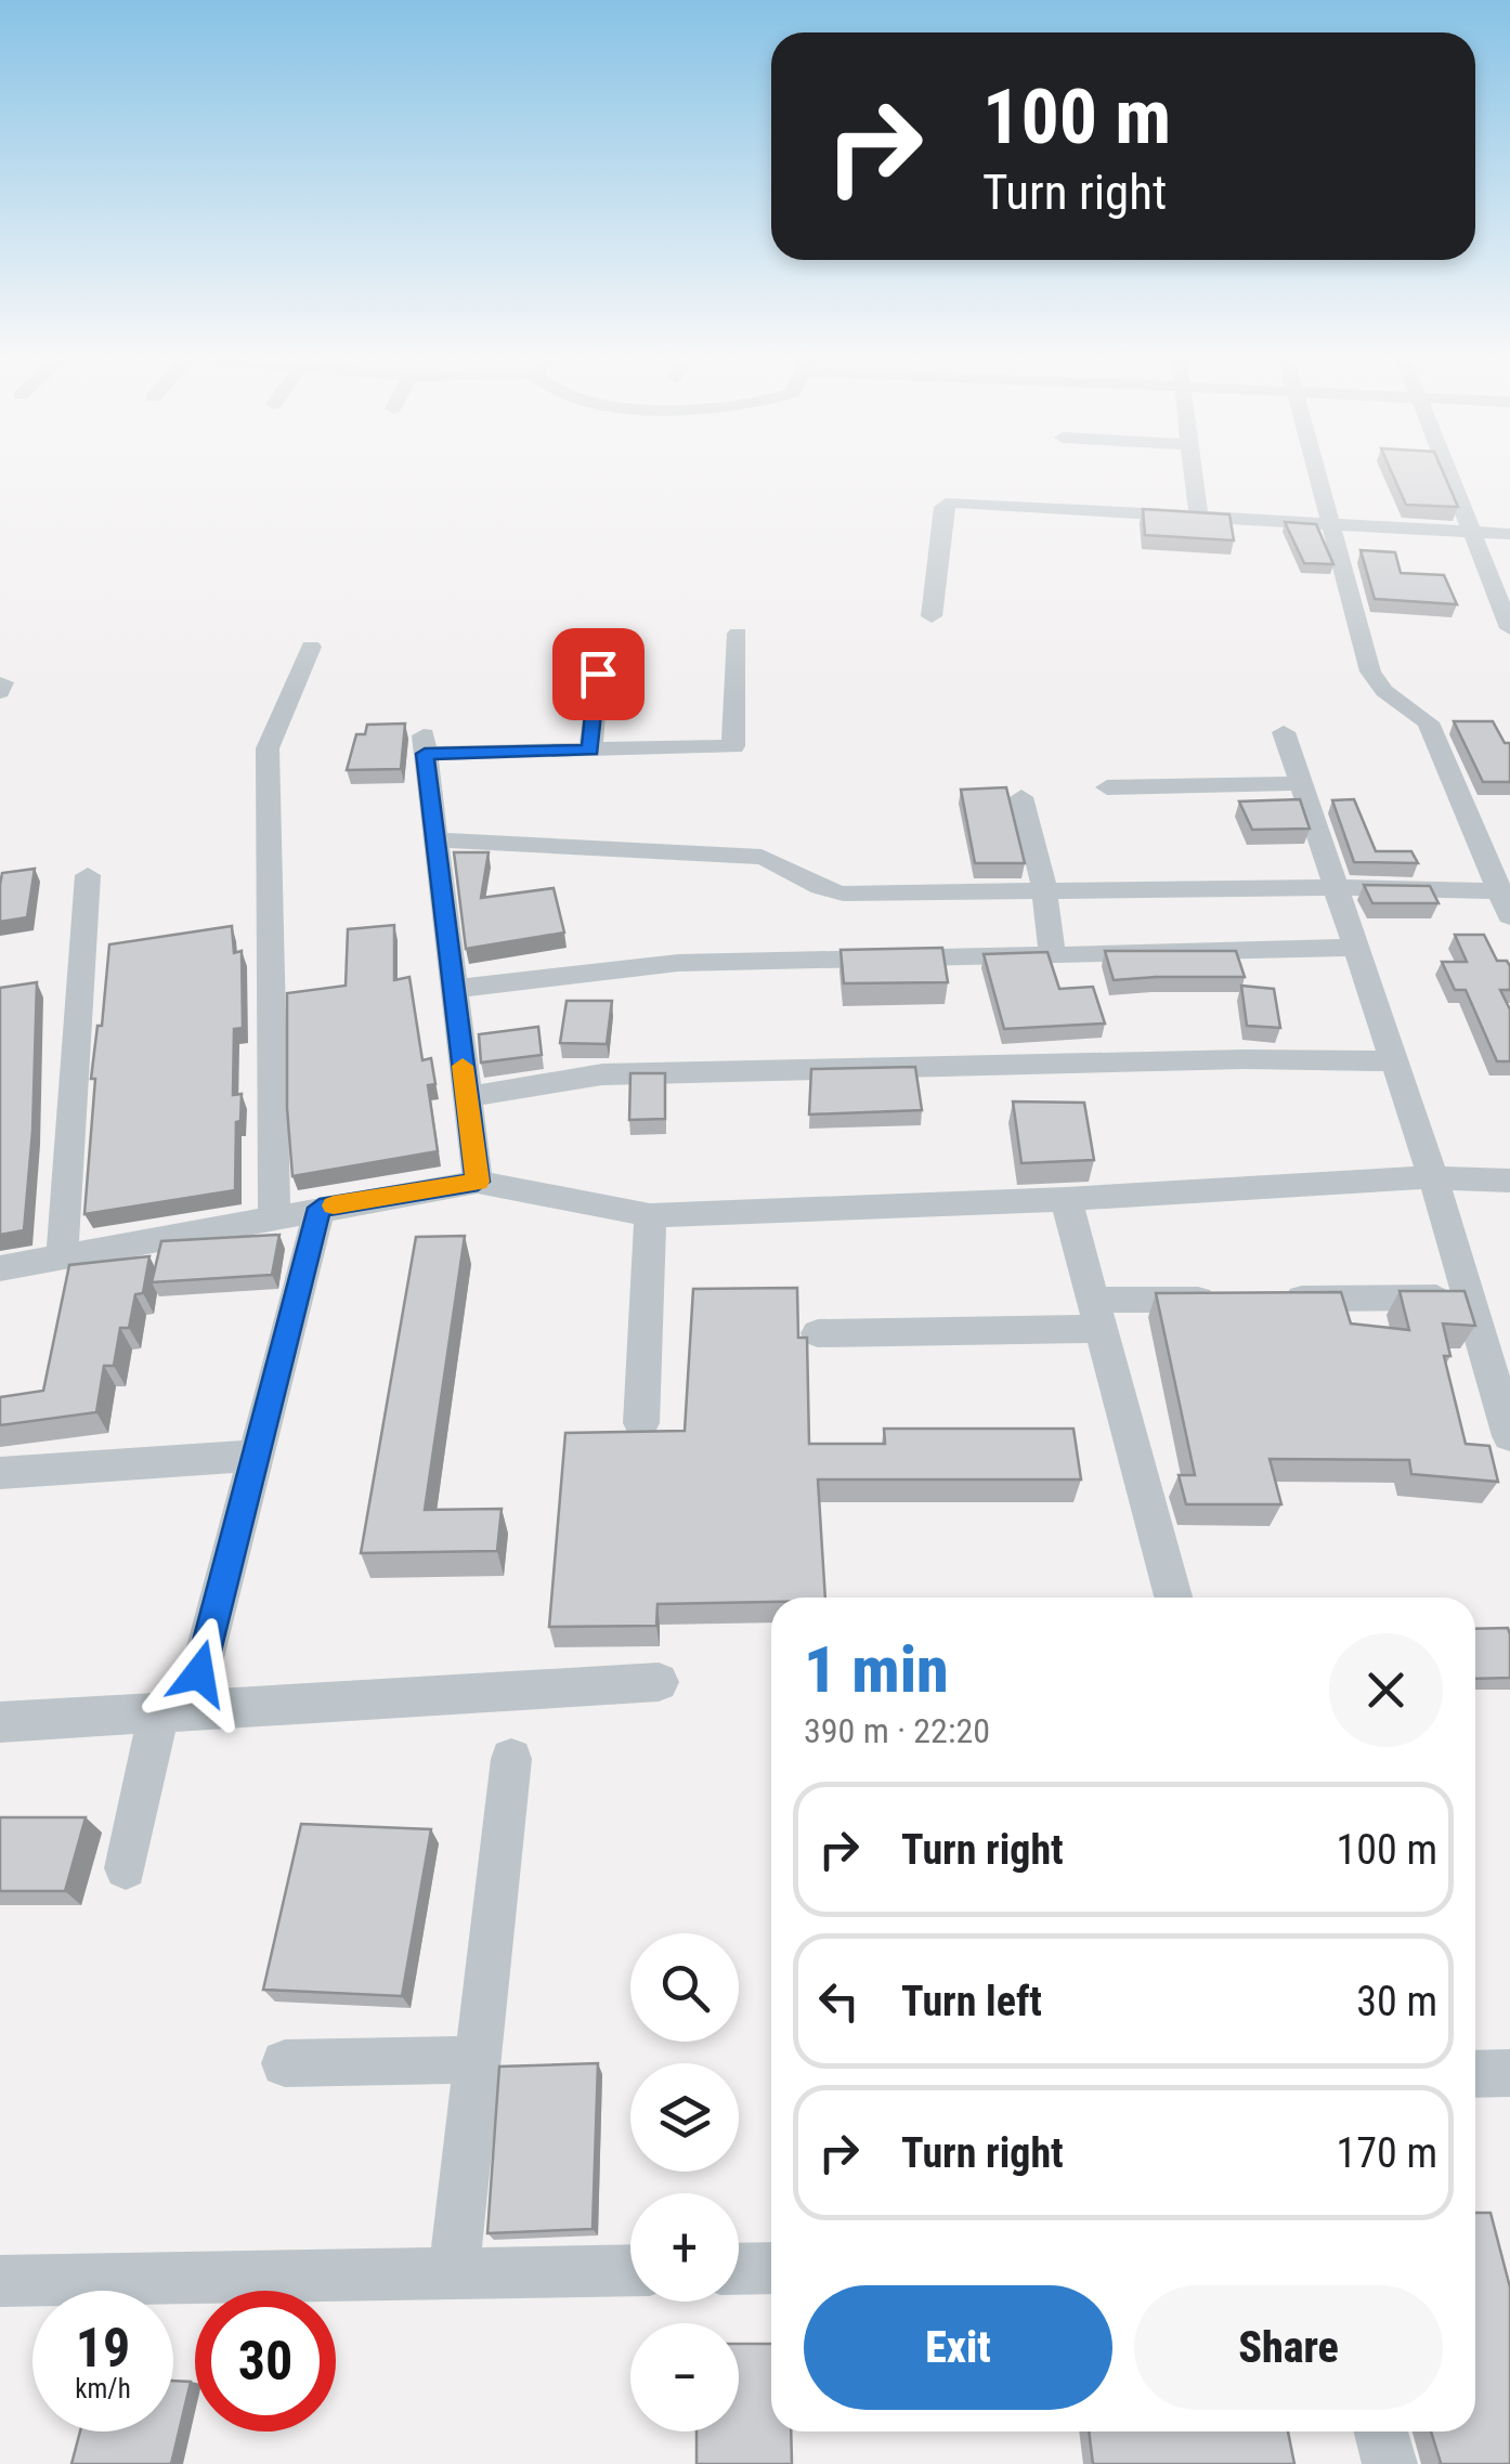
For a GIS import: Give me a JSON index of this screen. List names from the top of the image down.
{
  "page": {
    "turn": ["100 m", "Turn right"],
    "heading": ["1 min", "390 m · 22:20"],
    "list": [
      {
        "name": "Turn right",
        "value": "100 m"
      },
      {
        "name": "Turn left",
        "value": "30 m"
      },
      {
        "name": "Turn right",
        "value": "170 m"
      }
    ],
    "map_buttons": ["+", "−"],
    "buttons": ["Exit", "Share"],
    "speed": "19 km/h",
    "limit": "30"
  }
}
